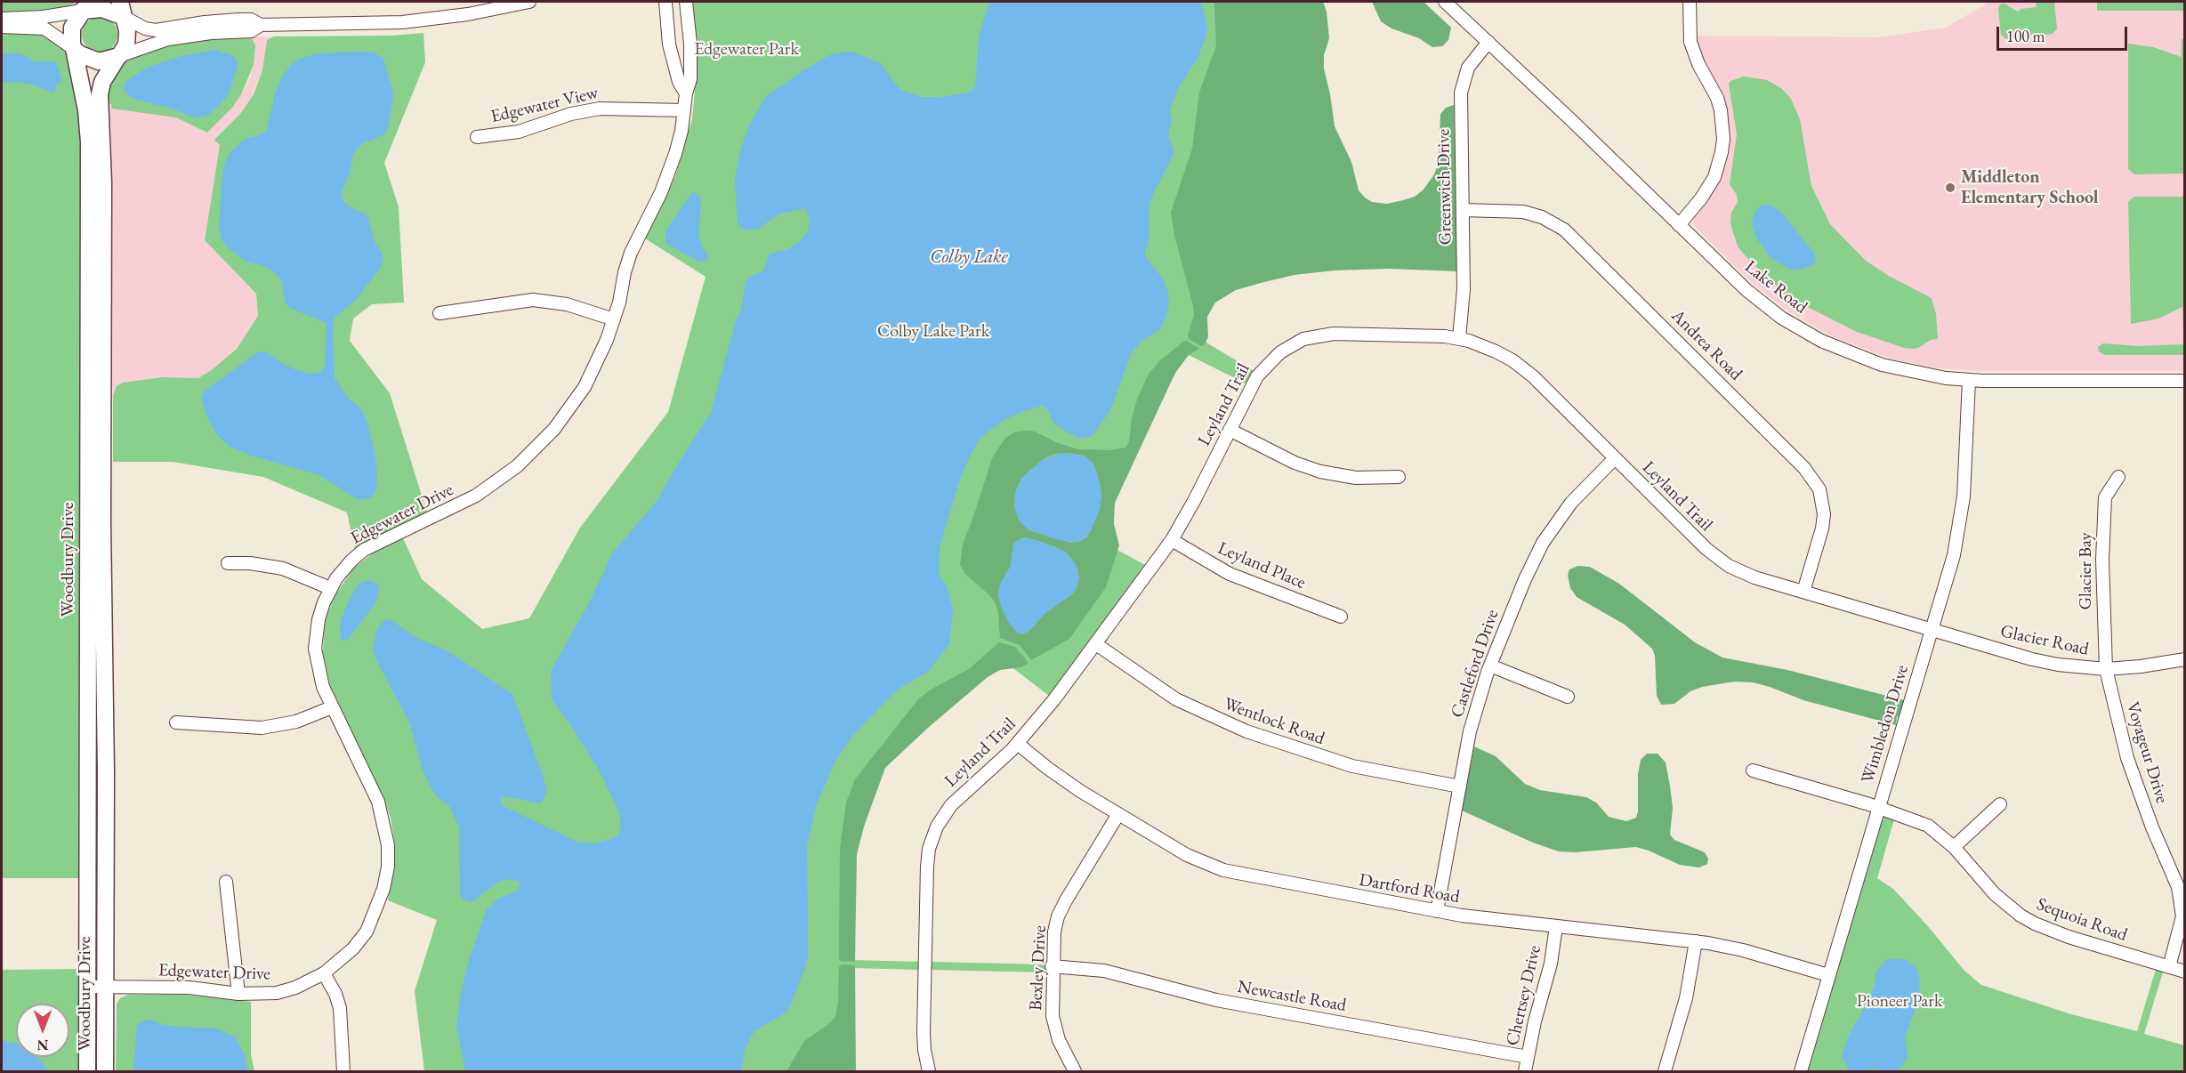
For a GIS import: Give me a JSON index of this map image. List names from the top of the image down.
{
  "streets": {
    "main road": ["Woodbury Drive"],
    "street": [
      "Edgewater View",
      "Greenwich Drive",
      "Lake Road",
      "Andrea Road",
      "Leyland Trail",
      "Edgewater Drive",
      "Leyland Place",
      "Glacier Bay",
      "Glacier Road",
      "Castleford Drive",
      "Wentlock Road",
      "Wimbledon Drive",
      "Voyageur Drive",
      "Dartford Road",
      "Sequoia Road",
      "Bexley Drive",
      "Chertsey Drive",
      "Newcastle Road"
    ]
  },
  "crossings": [
    ["Edgewater View", "Edgewater Drive"],
    ["Greenwich Drive", "Lake Road"],
    ["Greenwich Drive", "Andrea Road"],
    ["Greenwich Drive", "Leyland Trail"],
    ["Lake Road", "Wimbledon Drive"],
    ["Andrea Road", "Leyland Trail"],
    ["Leyland Trail", "Leyland Place"],
    ["Leyland Trail", "Glacier Road"],
    ["Leyland Trail", "Castleford Drive"],
    ["Leyland Trail", "Wentlock Road"],
    ["Leyland Trail", "Wimbledon Drive"],
    ["Leyland Trail", "Dartford Road"],
    ["Edgewater Drive", "Woodbury Drive"],
    ["Glacier Bay", "Glacier Road"],
    ["Glacier Bay", "Voyageur Drive"],
    ["Glacier Road", "Wimbledon Drive"],
    ["Glacier Road", "Voyageur Drive"],
    ["Castleford Drive", "Wentlock Road"],
    ["Castleford Drive", "Dartford Road"],
    ["Wimbledon Drive", "Dartford Road"],
    ["Wimbledon Drive", "Sequoia Road"],
    ["Voyageur Drive", "Sequoia Road"],
    ["Dartford Road", "Bexley Drive"],
    ["Dartford Road", "Chertsey Drive"],
    ["Bexley Drive", "Newcastle Road"],
    ["Chertsey Drive", "Newcastle Road"]
  ],
  "water": ["Colby Lake"],
  "parks": ["Edgewater Park", "Colby Lake Park", "Pioneer Park"],
  "places": ["Middleton Elementary School"],
  "scale_bar": "100 m",
  "north": "bottom"
}
